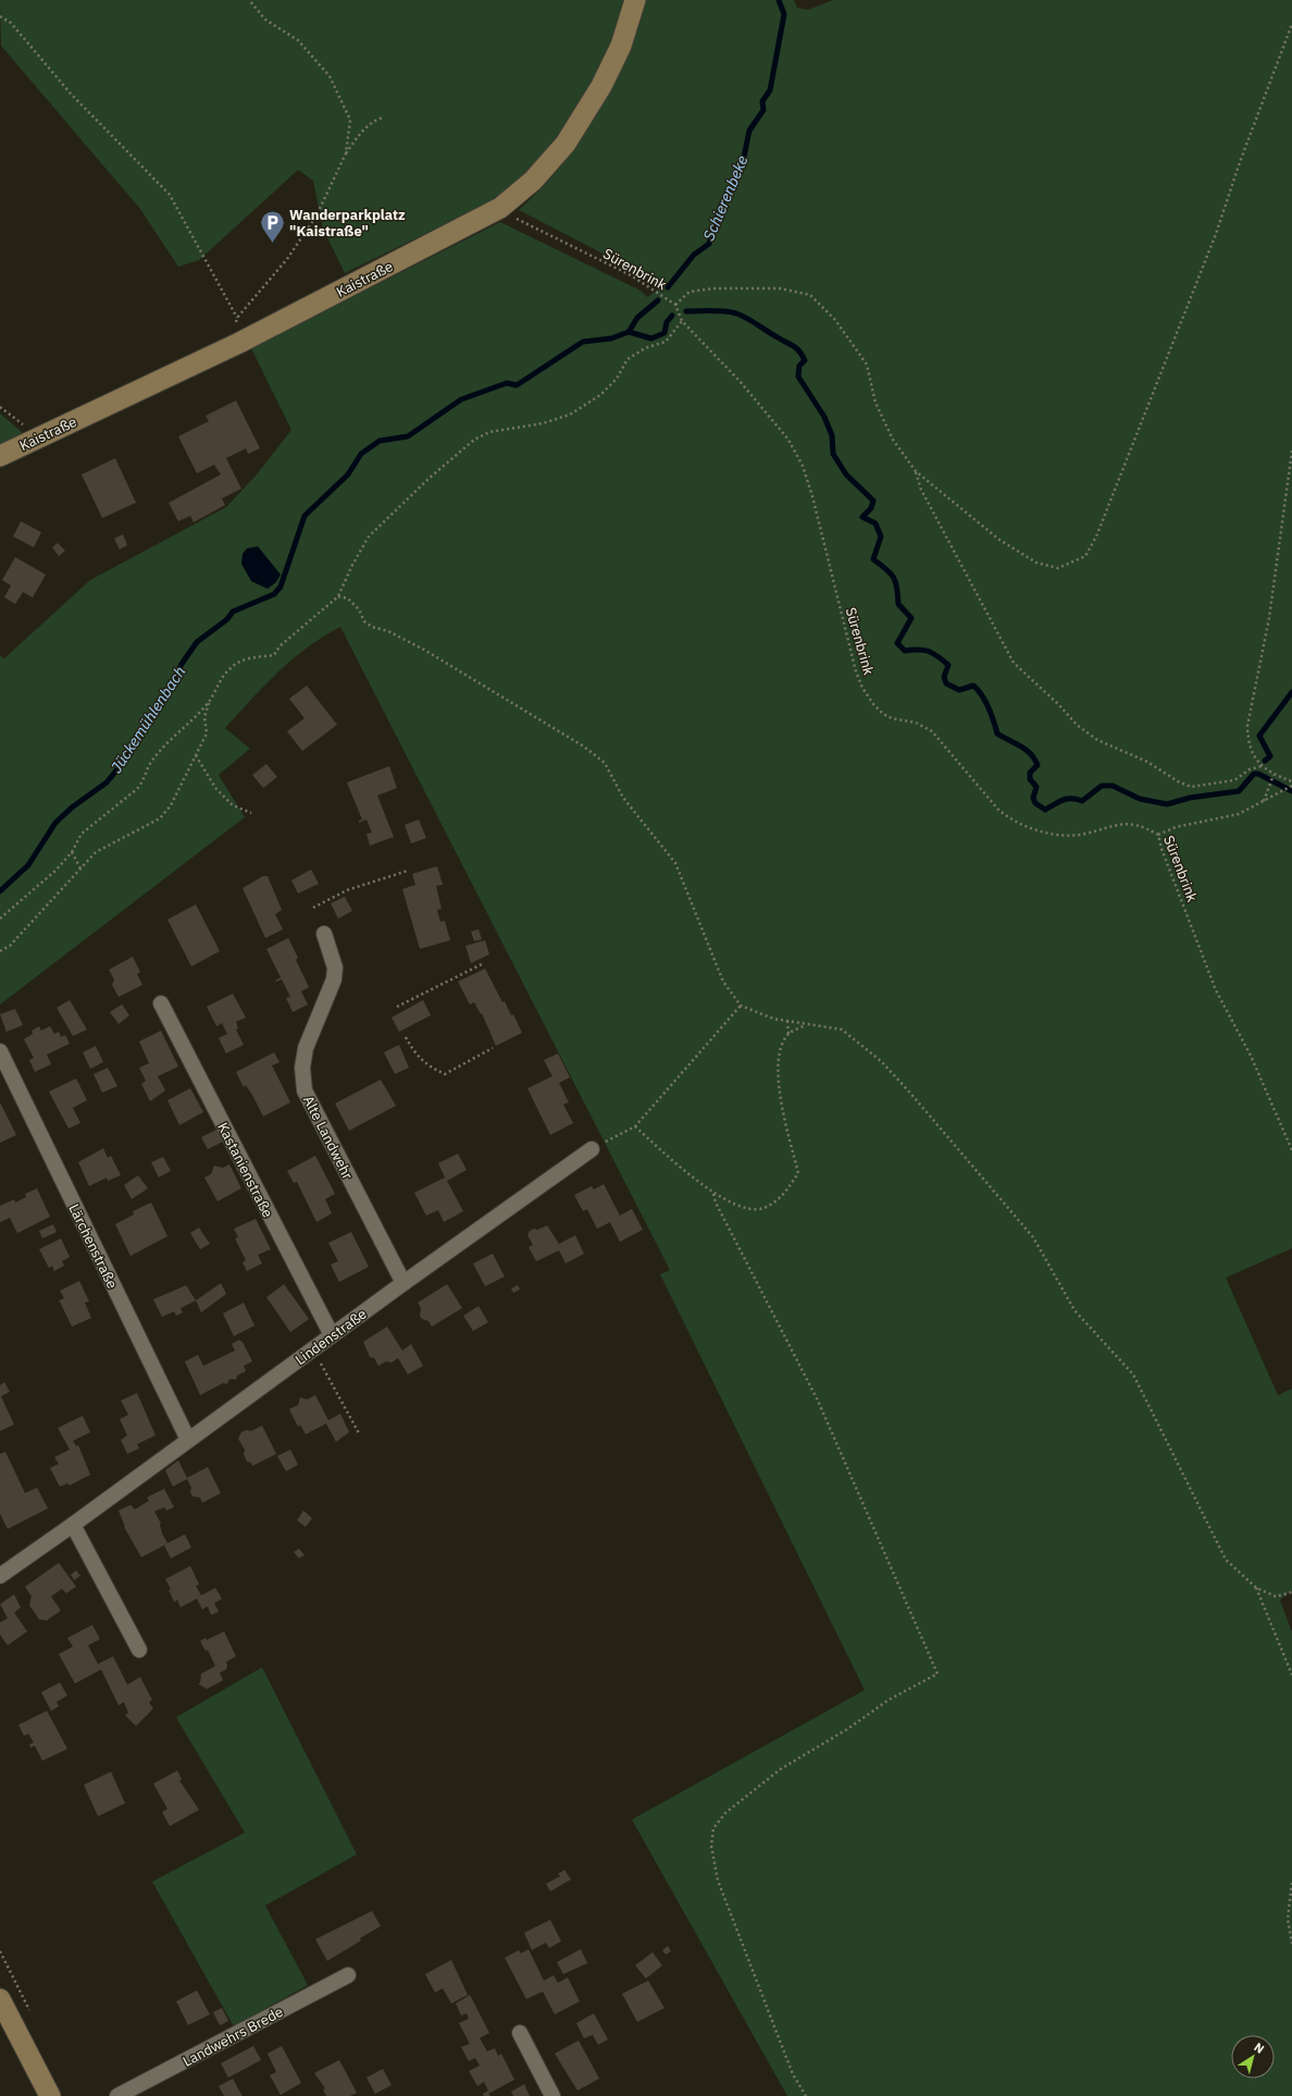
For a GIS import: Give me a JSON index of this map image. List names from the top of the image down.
{
  "streets": {
    "street": [
      "Kaistraße",
      "Alte Landwehr",
      "Kastanienstraße",
      "Lärchenstraße",
      "Lindenstraße",
      "Landwehrs Brede"
    ],
    "path": ["Sürenbrink"]
  },
  "crossings": [
    ["Sürenbrink", "Kaistraße"],
    ["Alte Landwehr", "Lindenstraße"],
    ["Kastanienstraße", "Lindenstraße"],
    ["Lärchenstraße", "Lindenstraße"]
  ],
  "water": ["Schierenbeke", "Jückemühlenbach"],
  "places": {
    "parking": ["Wanderparkplatz \"Kaistraße\""]
  },
  "north": "top right"
}
